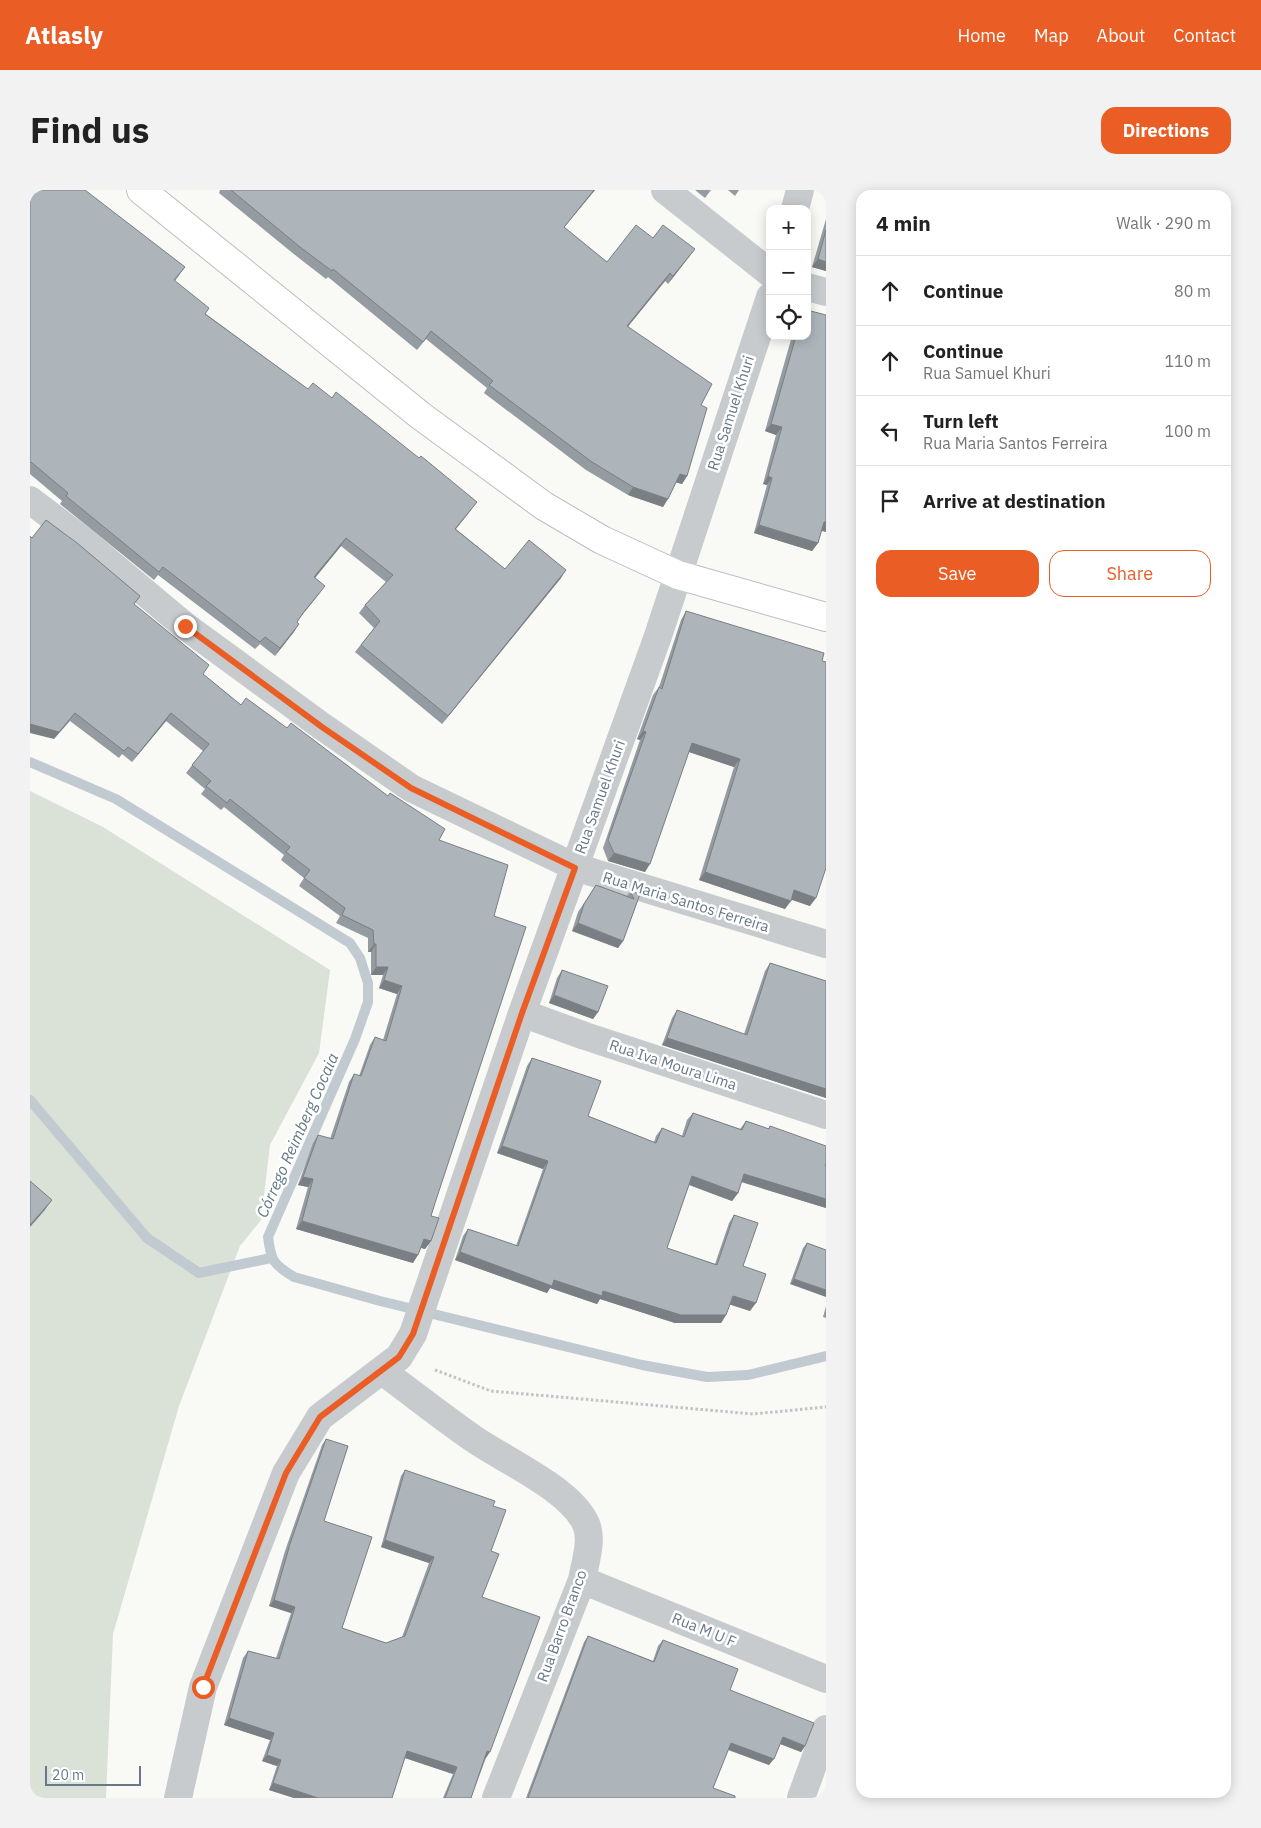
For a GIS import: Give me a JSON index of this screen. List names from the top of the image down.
{
  "streets": {
    "street": [
      "Rua Samuel Khuri",
      "Rua Maria Santos Ferreira",
      "Rua Iva Moura Lima",
      "Rua Barro Branco",
      "Rua M U F"
    ]
  },
  "crossings": [
    ["Rua Samuel Khuri", "Rua Maria Santos Ferreira"],
    ["Rua Samuel Khuri", "Rua Iva Moura Lima"],
    ["Rua Samuel Khuri", "Rua Barro Branco"],
    ["Rua Barro Branco", "Rua M U F"]
  ],
  "water": ["Córrego Reimberg Cocaia"],
  "scale_bar": "20 m",
  "page": {
    "header": "Atlasly",
    "nav": [
      "Home",
      "Map",
      "About",
      "Contact"
    ],
    "title": "Find us",
    "buttons": [
      "Directions",
      ["Save", "Share"]
    ],
    "heading": ["4 min", "Walk · 290 m"],
    "map_buttons": ["+", "−"],
    "list": [
      ["Continue", "80 m"],
      ["Continue", "Rua Samuel Khuri", "110 m"],
      ["Turn left", "Rua Maria Santos Ferreira", "100 m"],
      "Arrive at destination"
    ],
    "scale": "20 m"
  }
}
